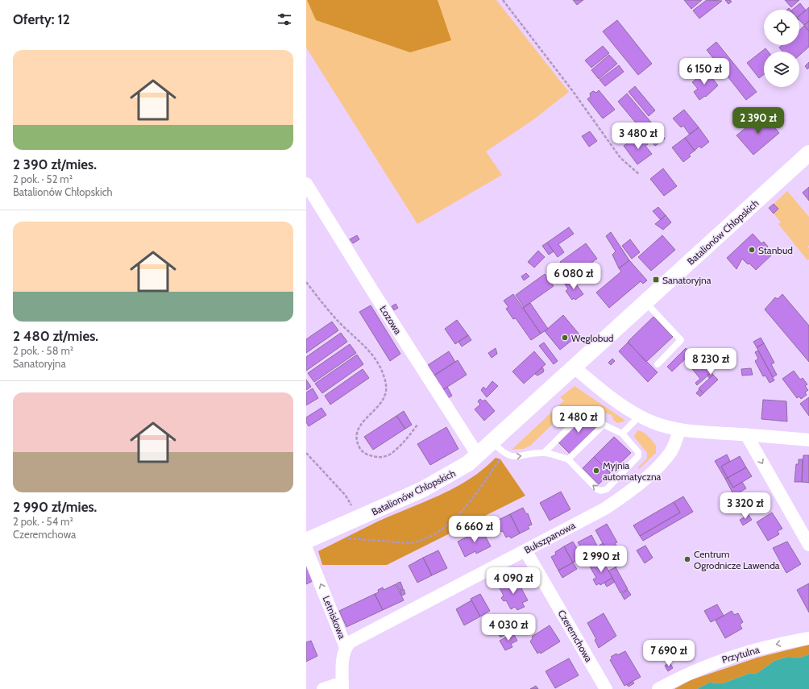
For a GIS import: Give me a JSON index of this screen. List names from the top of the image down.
{
  "streets": {
    "street": [
      "Batalionów Chłopskich",
      "Łozowa",
      "Bukszpanowa",
      "Letniskowa",
      "Czeremchowa",
      "Przytulna"
    ]
  },
  "crossings": [
    ["Batalionów Chłopskich", "Łozowa"],
    ["Bukszpanowa", "Letniskowa"],
    ["Bukszpanowa", "Czeremchowa"]
  ],
  "one_way": ["Letniskowa", "Przytulna"],
  "places": {
    "other": [
      "Stanbud",
      "Węglobud",
      "Myjnia automatyczna",
      "Centrum Ogrodnicze Lawenda"
    ],
    "transit": ["Sanatoryjna"]
  },
  "page": {
    "heading": "Oferty: 12",
    "list": [
      {
        "name": "2 390 zł/mies.",
        "note": "2 pok. · 52 m² · Batalionów Chłopskich"
      },
      {
        "name": "2 480 zł/mies.",
        "note": "2 pok. · 58 m² · Sanatoryjna"
      },
      {
        "name": "2 990 zł/mies.",
        "note": "2 pok. · 54 m² · Czeremchowa"
      }
    ],
    "price": [
      "6 150 zł",
      "2 390 zł",
      "3 480 zł",
      "6 080 zł",
      "8 230 zł",
      "2 480 zł",
      "3 320 zł",
      "6 660 zł",
      "2 990 zł",
      "4 090 zł",
      "4 030 zł",
      "7 690 zł"
    ]
  }
}
